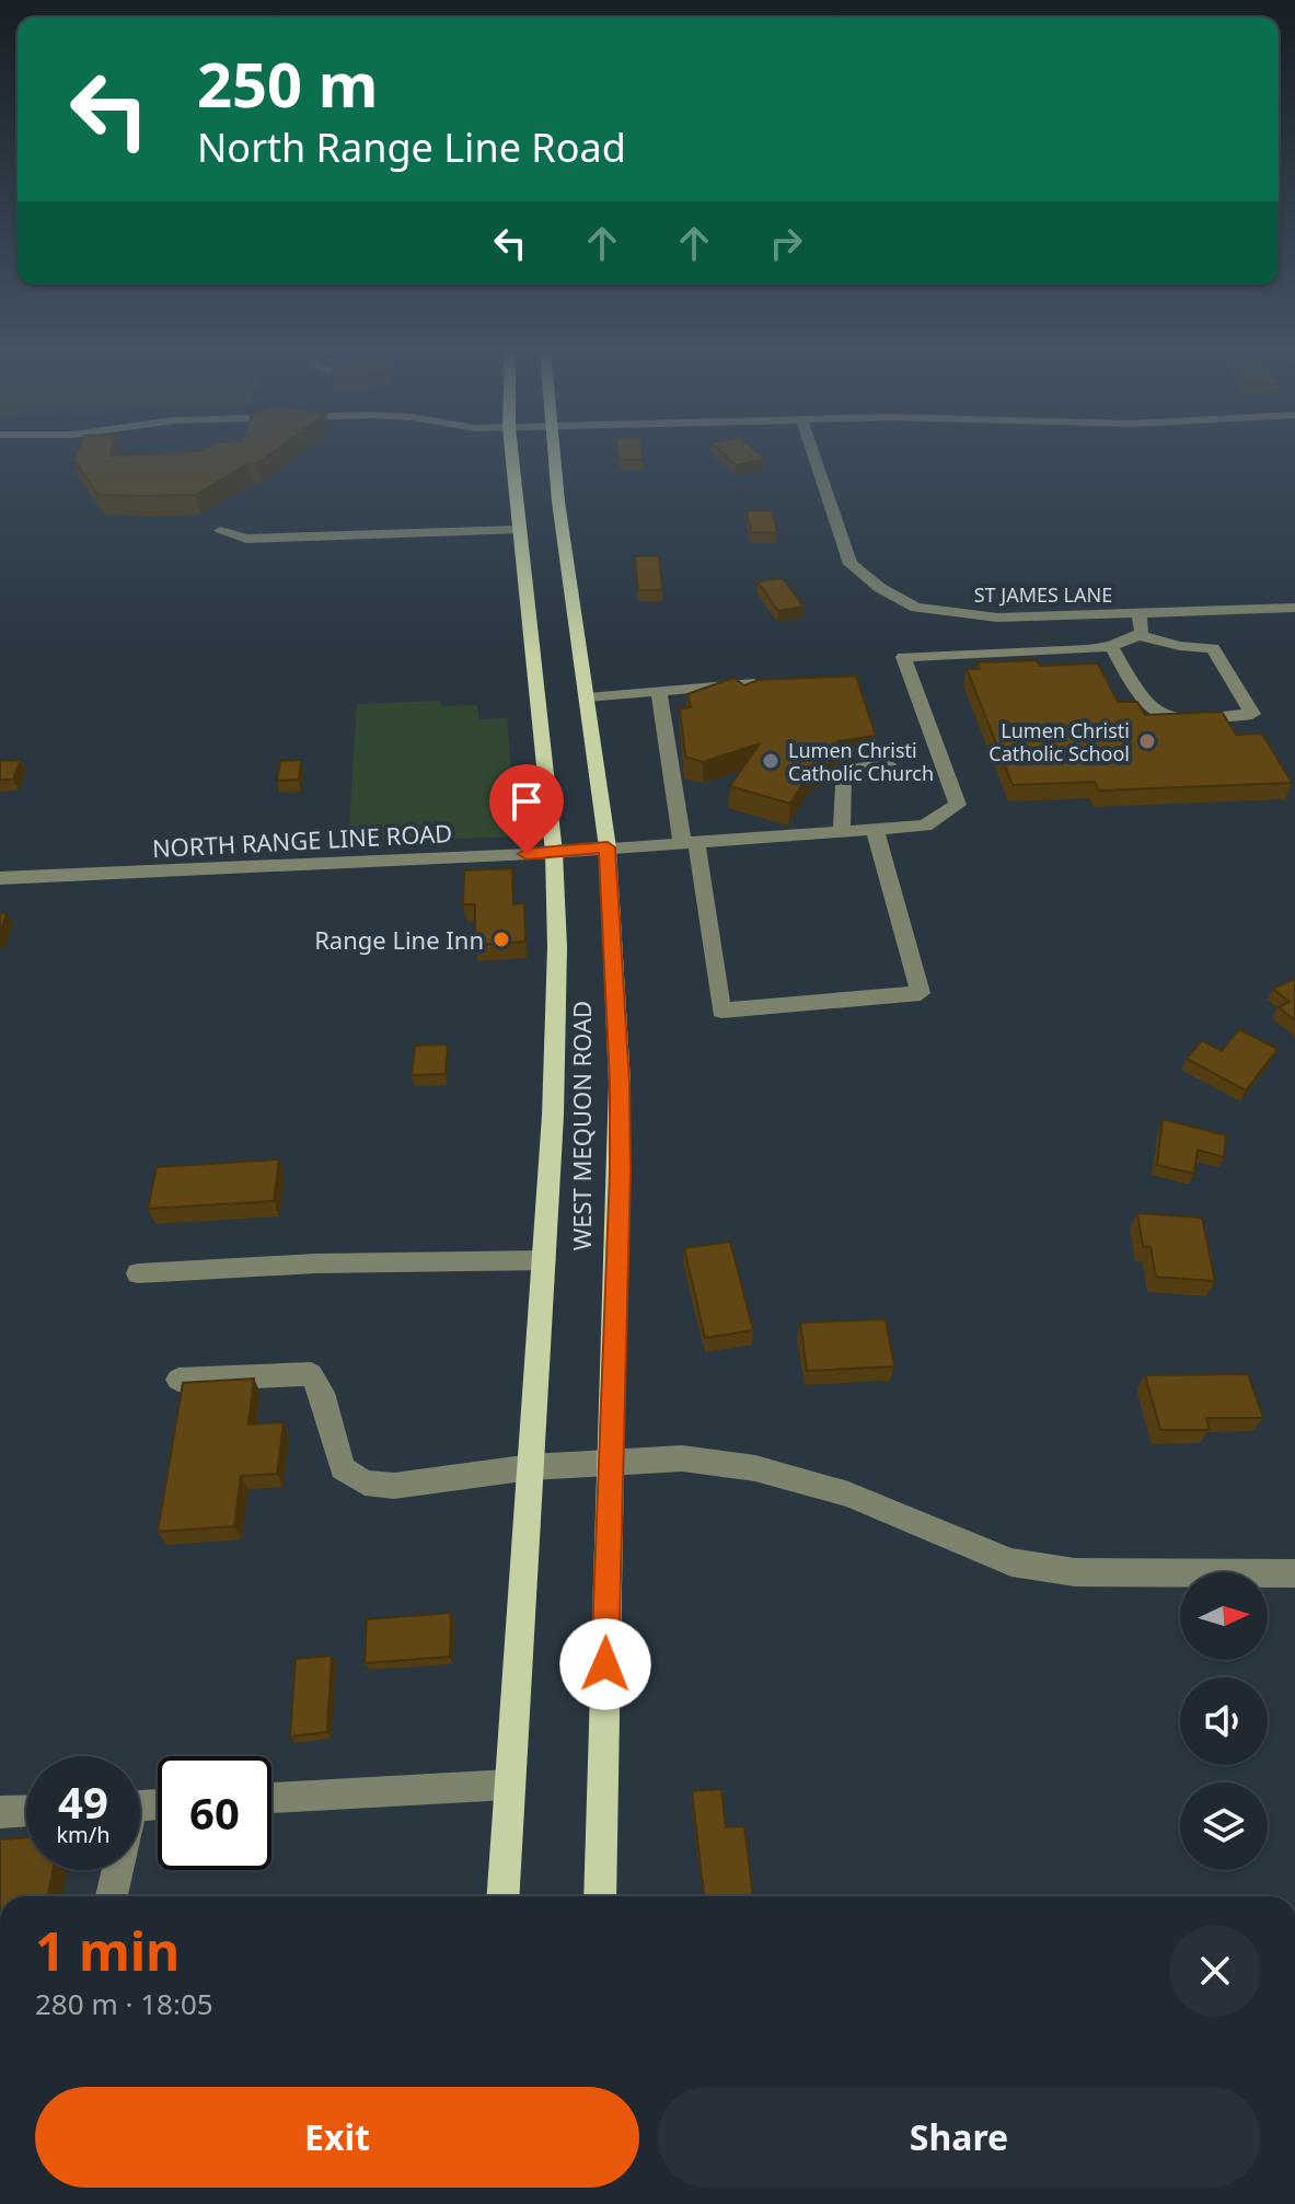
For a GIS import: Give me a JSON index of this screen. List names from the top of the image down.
{
  "streets": {
    "main road": ["WEST MEQUON ROAD"],
    "street": ["ST JAMES LANE", "NORTH RANGE LINE ROAD"]
  },
  "crossings": [
    ["NORTH RANGE LINE ROAD", "WEST MEQUON ROAD"]
  ],
  "places": ["Lumen Christi Catholic School", "Lumen Christi Catholic Church", "Range Line Inn"],
  "north": "right",
  "page": {
    "turn": ["250 m", "North Range Line Road"],
    "speed": "49 km/h",
    "limit": "60",
    "heading": ["1 min", "280 m · 18:05"],
    "buttons": ["Exit", "Share"]
  }
}
